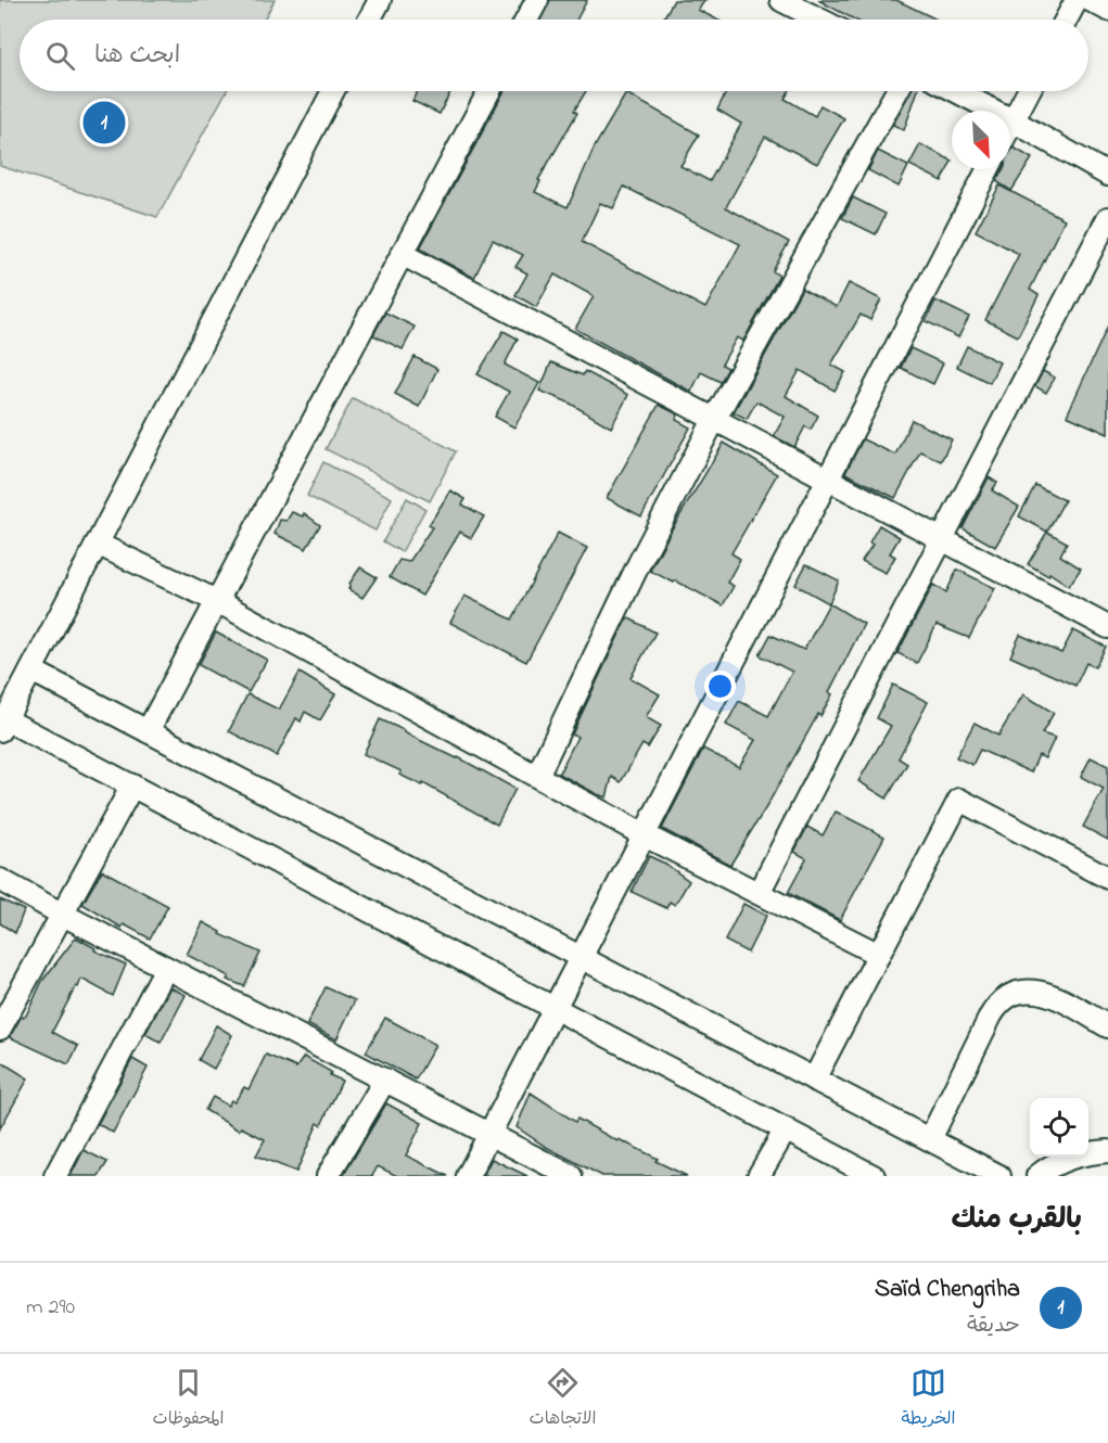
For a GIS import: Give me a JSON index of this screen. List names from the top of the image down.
{
  "north": "bottom right",
  "page": {
    "search": "ابحث هنا",
    "pins": "1",
    "heading": "بالقرب منك",
    "list": [
      {
        "mark": "1",
        "name": "Saïd Chengriha",
        "note": "حديقة",
        "value": "290 m"
      }
    ],
    "nav": ["الخريطة", "الاتجاهات", "المحفوظات"]
  }
}
